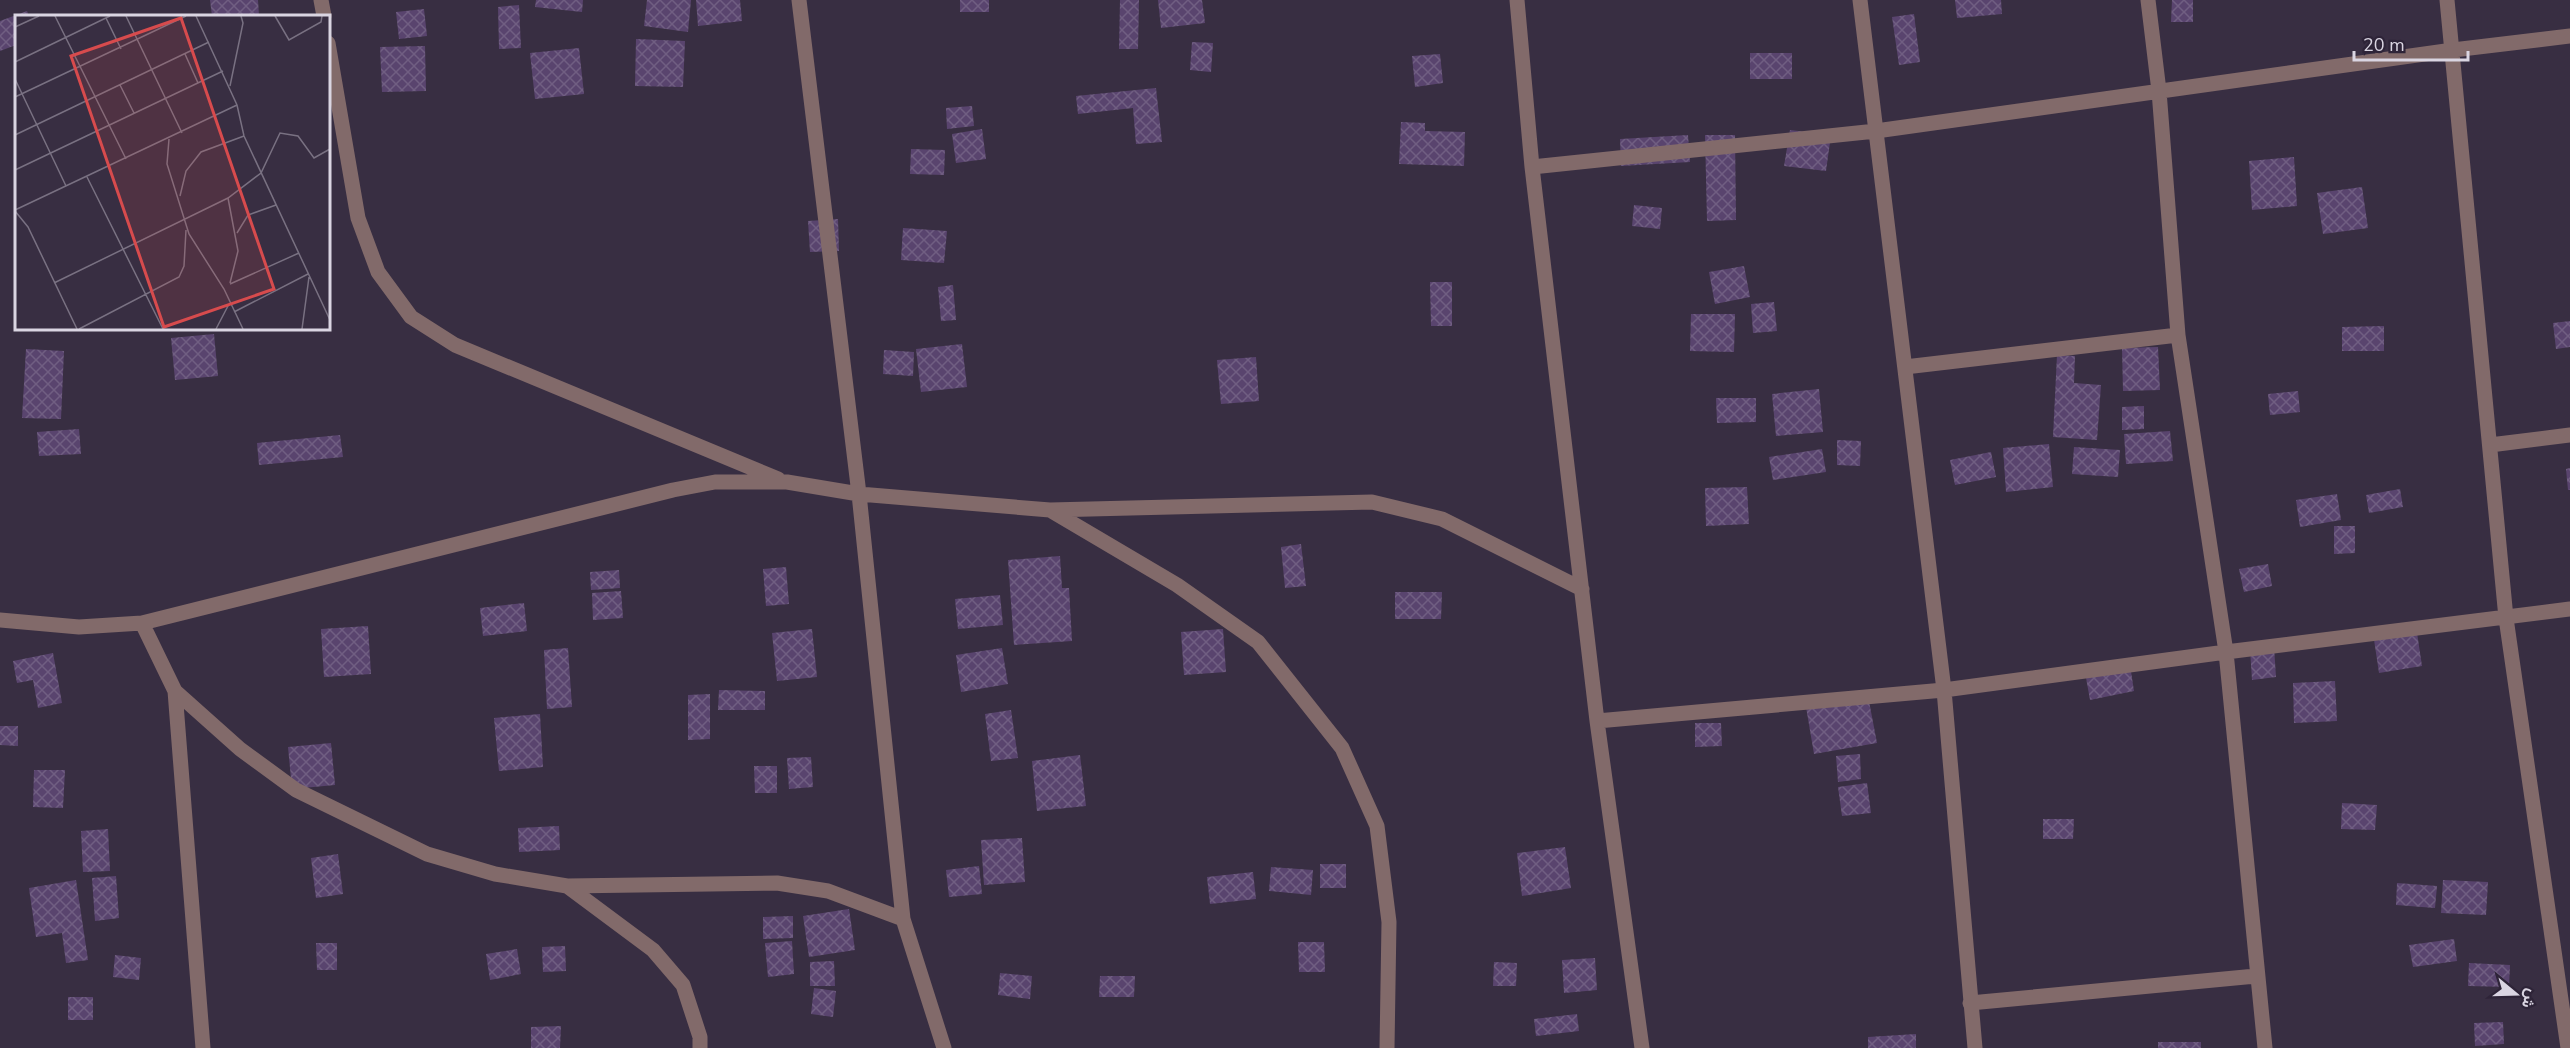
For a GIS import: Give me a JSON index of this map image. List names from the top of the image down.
{
  "scale_bar": "20 m",
  "north": "right"
}
